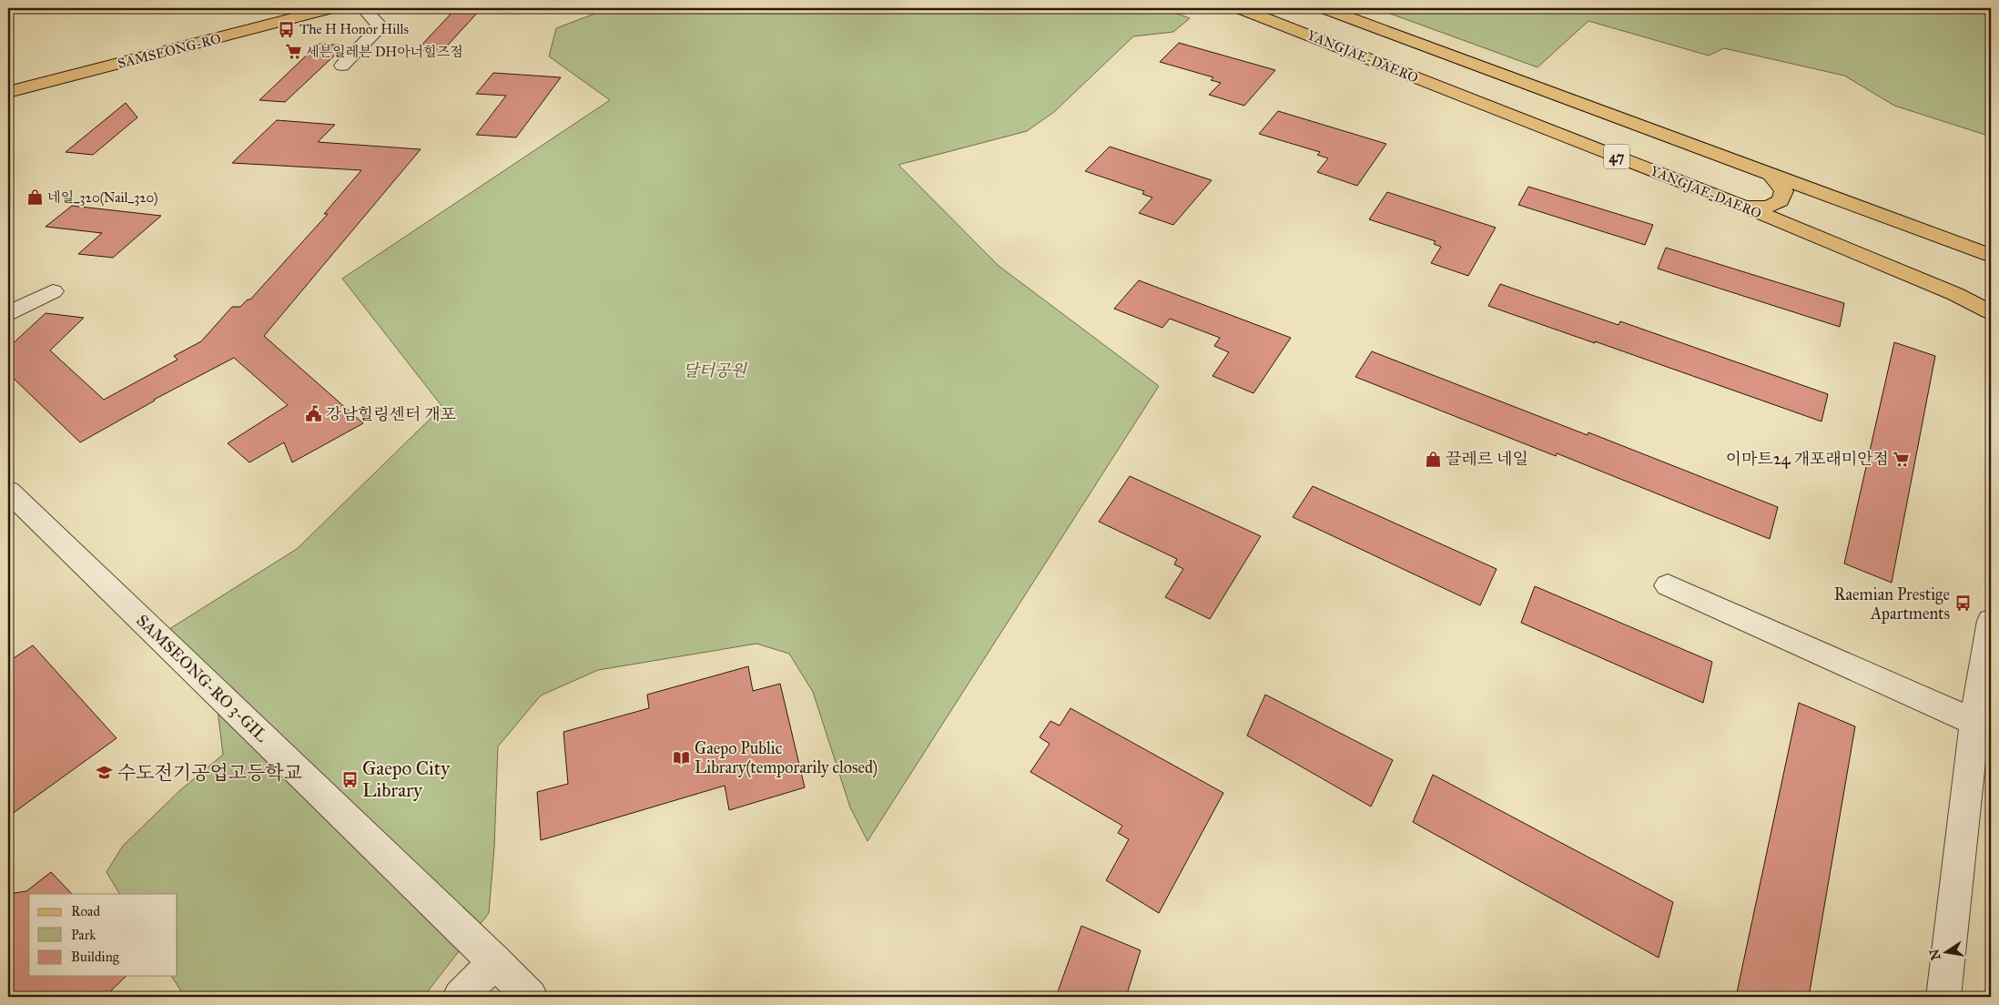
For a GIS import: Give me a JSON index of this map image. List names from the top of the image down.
{
  "streets": {
    "main road": ["SAMSEONG-RO", "YANGJAE-DAERO", "47"],
    "street": ["SAMSEONG-RO 3-GIL"]
  },
  "parks": ["달터공원"],
  "places": {
    "bus stop": ["The H Honor Hills", "Raemian Prestige Apartments", "Gaepo City Library"],
    "supermarket": ["세븐일레븐 DH아너힐즈점", "이마트24 개포래미안점"],
    "shop": ["네일_320(Nail_320)", "끌레르 네일"],
    "public building": ["강남힐링센터 개포"],
    "library": ["Gaepo Public Library(temporarily closed)"],
    "school or university": ["수도전기공업고등학교"]
  },
  "legend": ["Road", "Park", "Building"],
  "north": "left"
}
